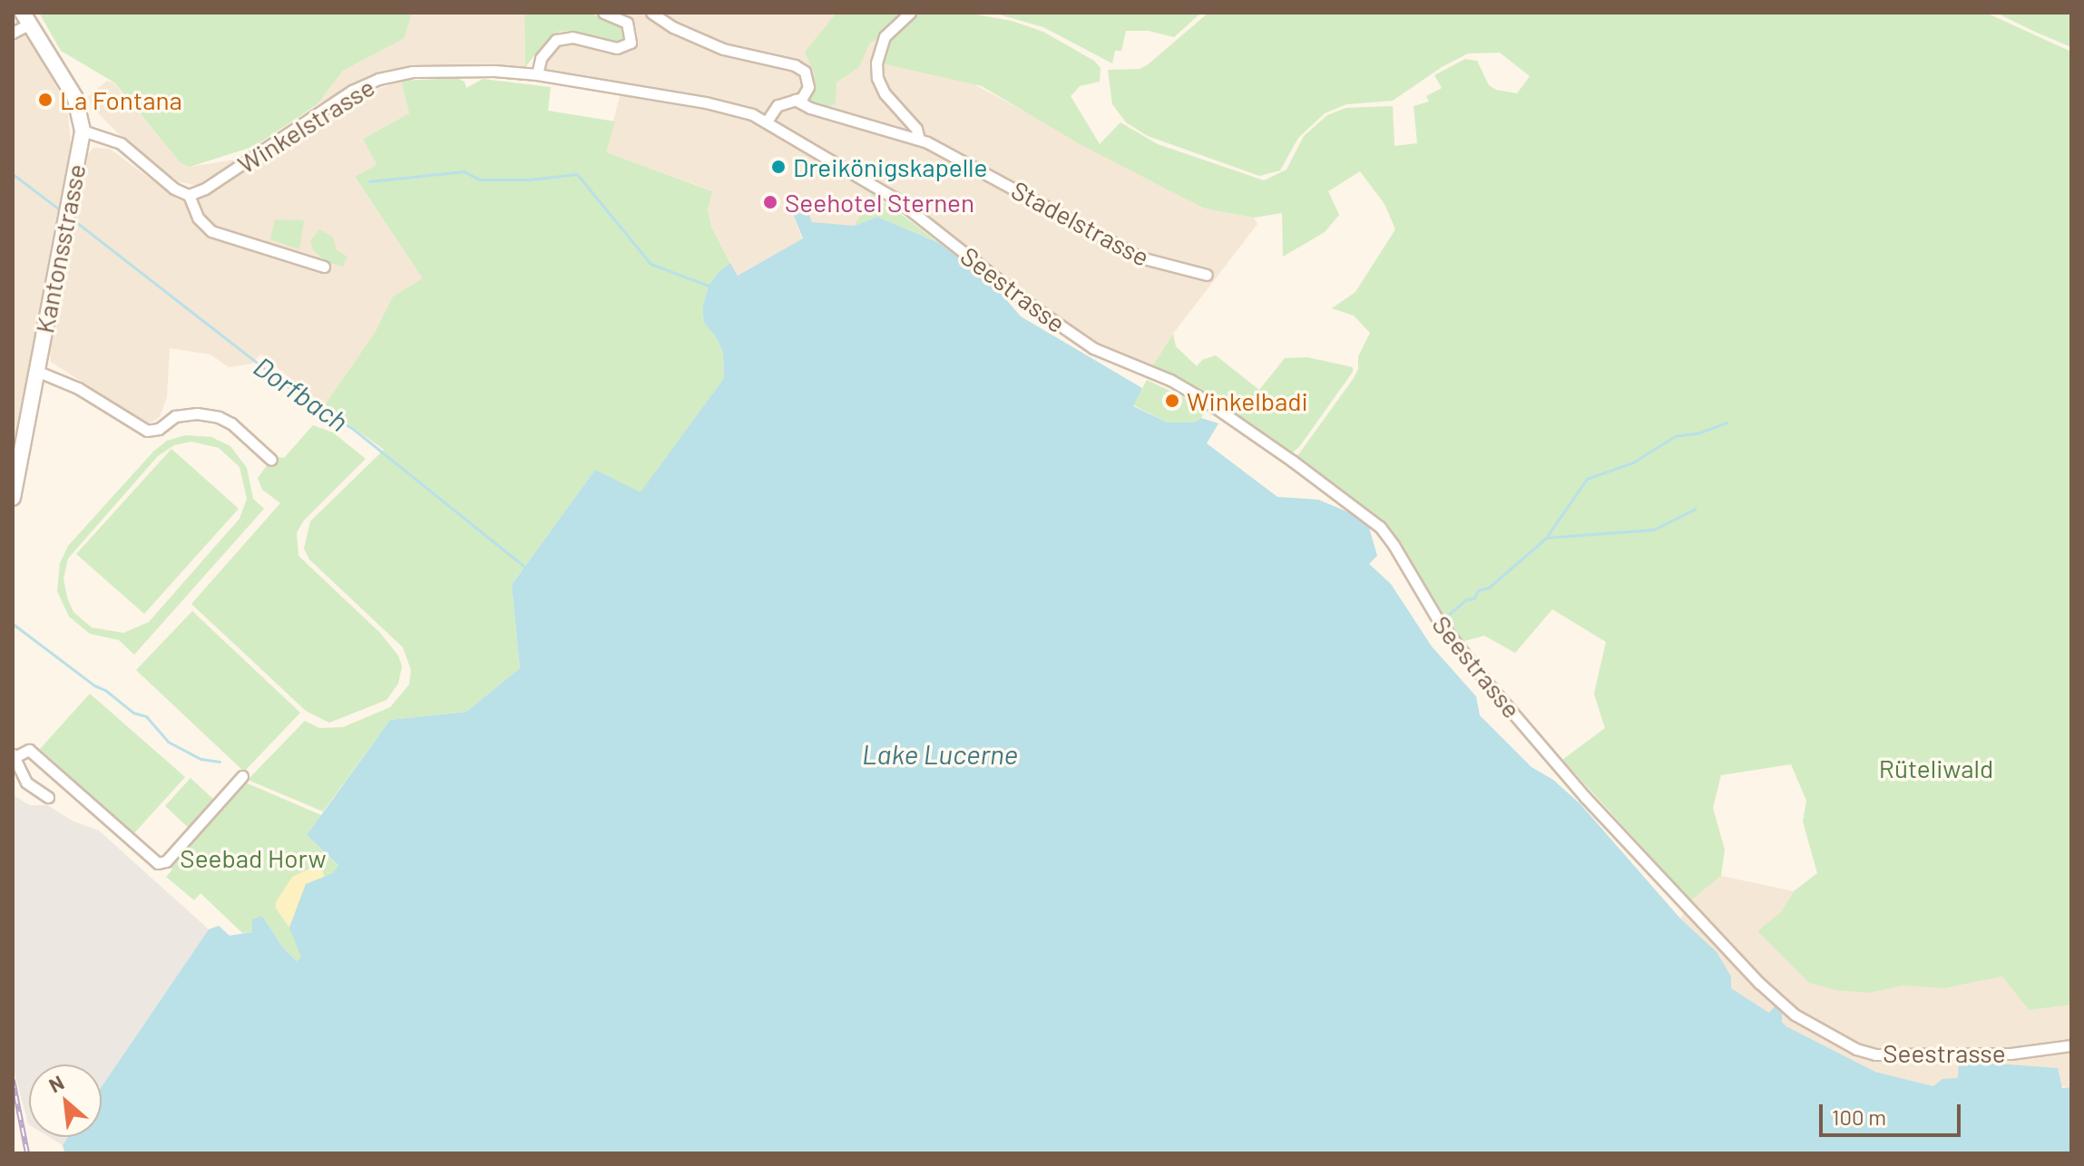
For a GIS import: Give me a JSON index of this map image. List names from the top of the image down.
{
  "streets": {
    "main road": ["Kantonsstrasse"],
    "street": ["Winkelstrasse", "Stadelstrasse", "Seestrasse"]
  },
  "crossings": [
    ["Winkelstrasse", "Seestrasse"]
  ],
  "water": ["Dorfbach", "Lake Lucerne"],
  "parks": ["Rüteliwald", "Seebad Horw"],
  "places": [
    "La Fontana",
    "Dreikönigskapelle",
    "Seehotel Sternen",
    "Winkelbadi"
  ],
  "scale_bar": "100 m",
  "north": "top left"
}
